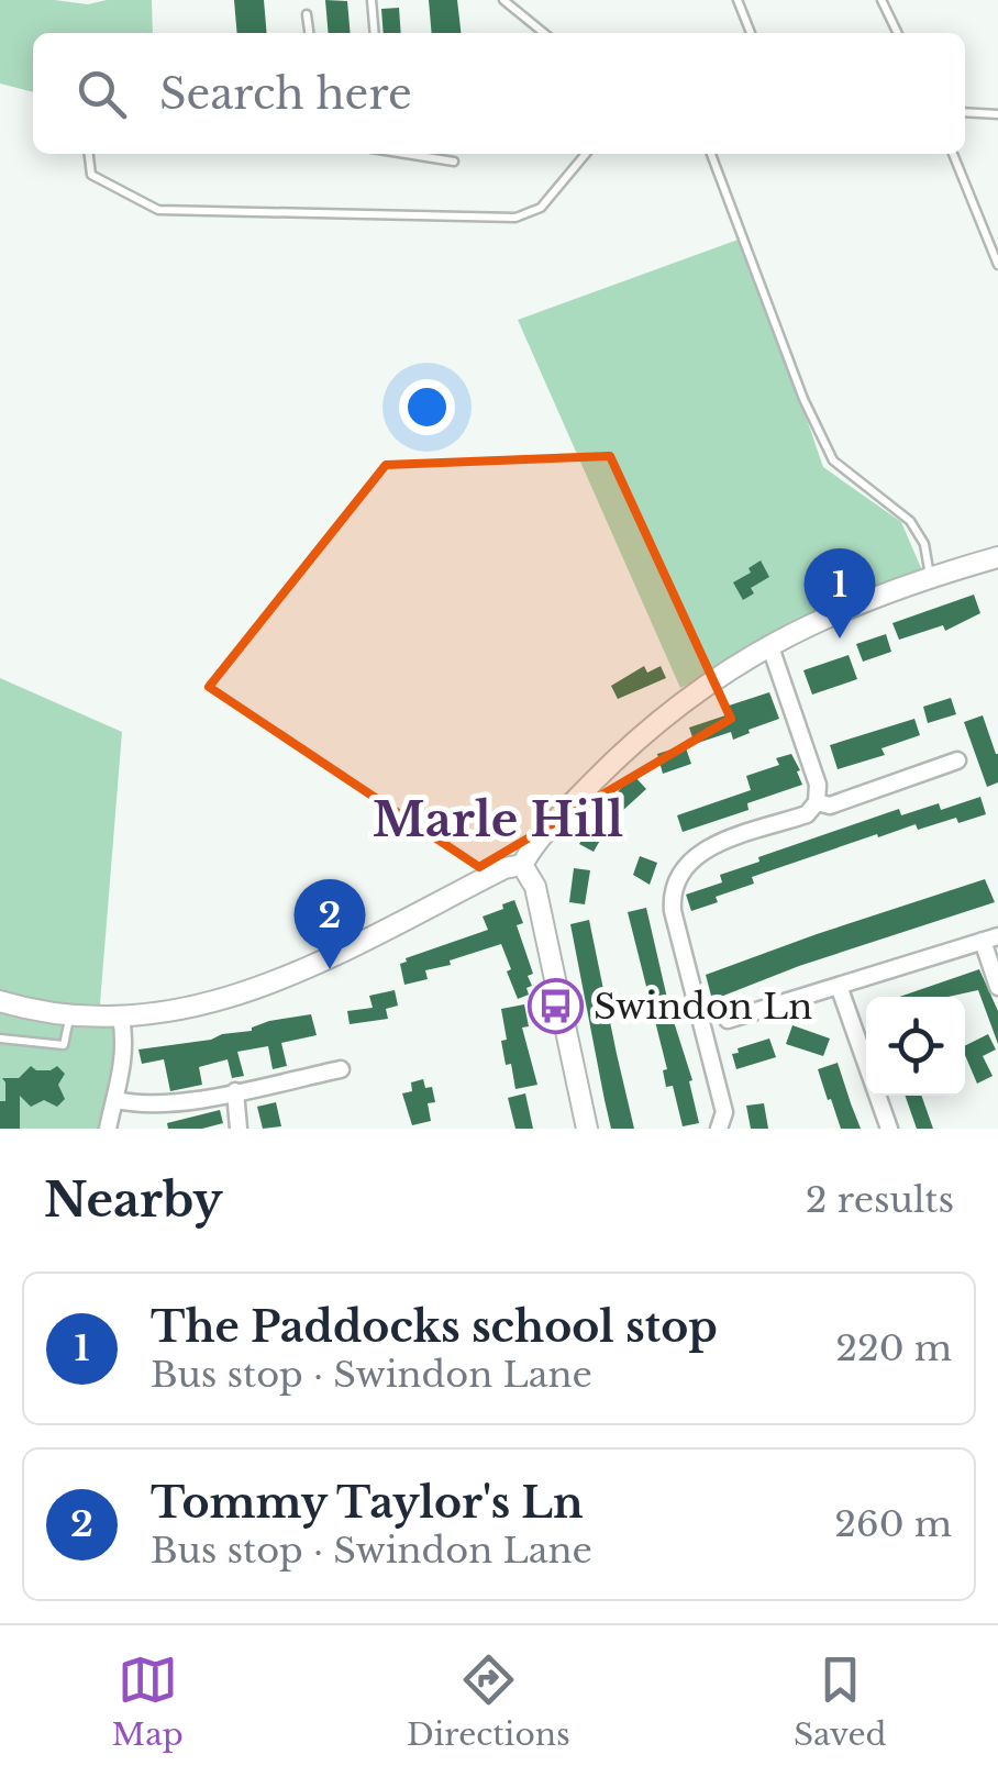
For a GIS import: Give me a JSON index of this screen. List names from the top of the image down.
{
  "districts": ["Marle Hill"],
  "places": {
    "bus stop": ["Swindon Ln"]
  },
  "page": {
    "search": "Search here",
    "pins": ["1", "2"],
    "heading": ["Nearby", "2 results"],
    "list": [
      {
        "mark": "1",
        "name": "The Paddocks school stop",
        "note": "Bus stop · Swindon Lane",
        "value": "220 m"
      },
      {
        "mark": "2",
        "name": "Tommy Taylor's Ln",
        "note": "Bus stop · Swindon Lane",
        "value": "260 m"
      }
    ],
    "nav": ["Map", "Directions", "Saved"]
  }
}
